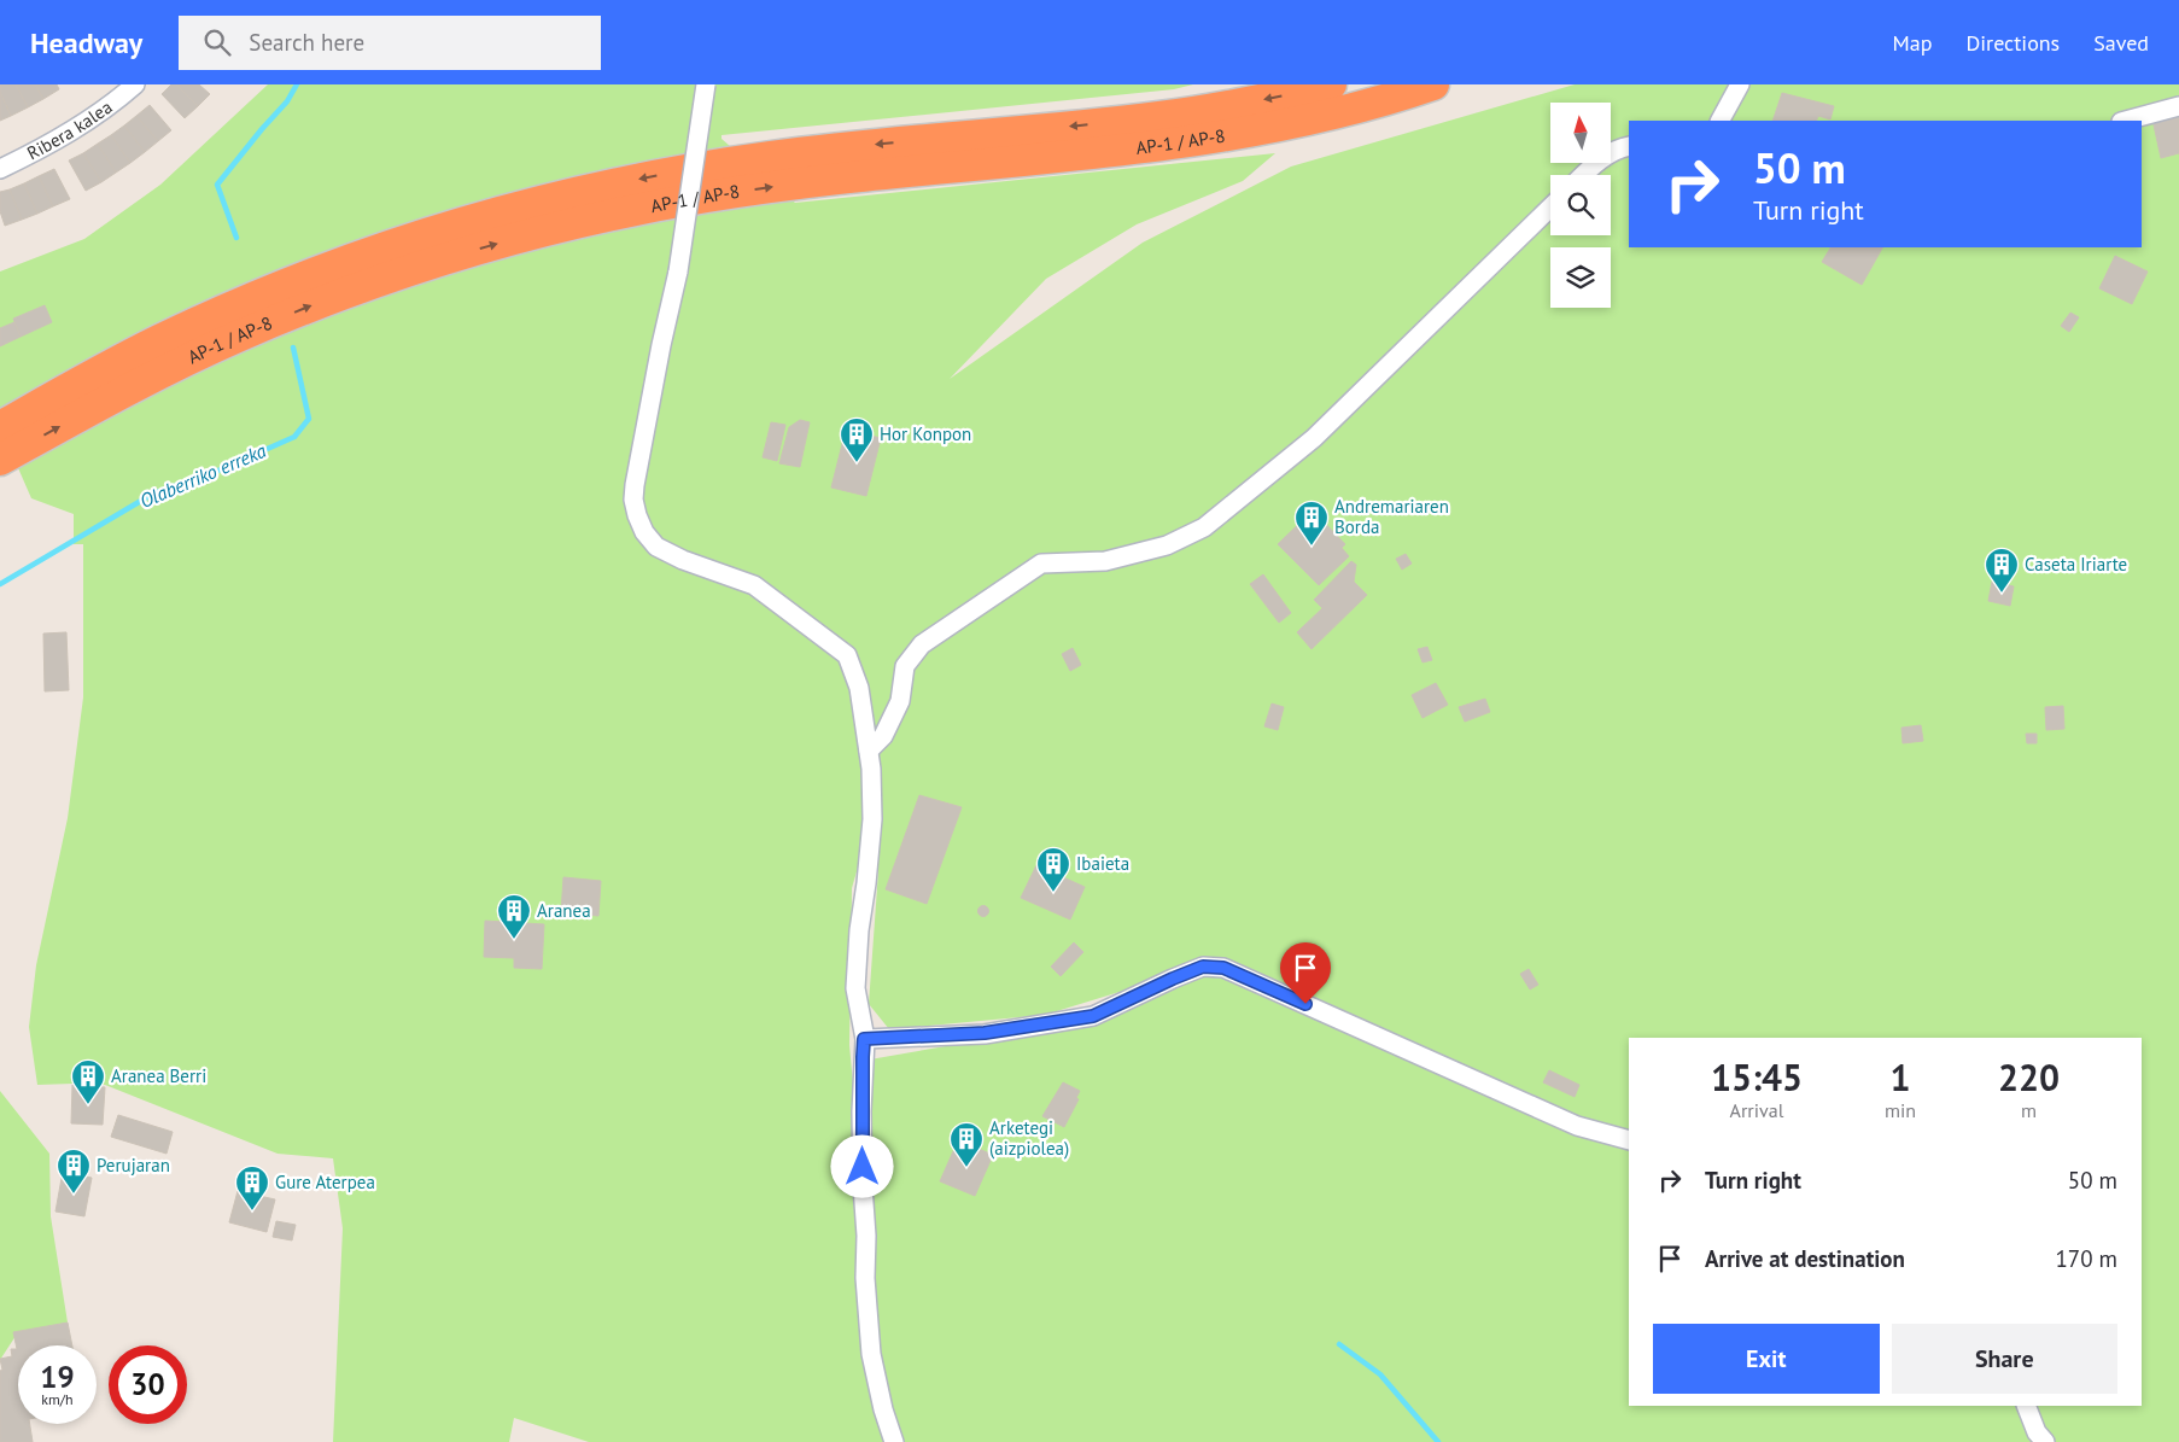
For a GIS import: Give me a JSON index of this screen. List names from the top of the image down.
{
  "streets": {
    "highway": ["AP-1 / AP-8"],
    "street": ["Ribera kalea"]
  },
  "water": ["Olaberriko erreka"],
  "places": {
    "building": [
      "Hor Konpon",
      "Andremariaren Borda",
      "Caseta Iriarte",
      "Ibaieta",
      "Aranea",
      "Aranea Berri",
      "Arketegi (aizpiolea)",
      "Perujaran",
      "Gure Aterpea"
    ]
  },
  "north": "top",
  "page": {
    "header": "Headway",
    "search": "Search here",
    "nav": ["Map", "Directions", "Saved"],
    "turn": ["50 m", "Turn right"],
    "eta": [
      "15:45",
      "Arrival",
      "1",
      "min",
      "220",
      "m"
    ],
    "list": [
      {
        "name": "Turn right",
        "value": "50 m"
      },
      {
        "name": "Arrive at destination",
        "value": "170 m"
      }
    ],
    "buttons": ["Exit", "Share"],
    "speed": "19 km/h",
    "limit": "30"
  }
}
